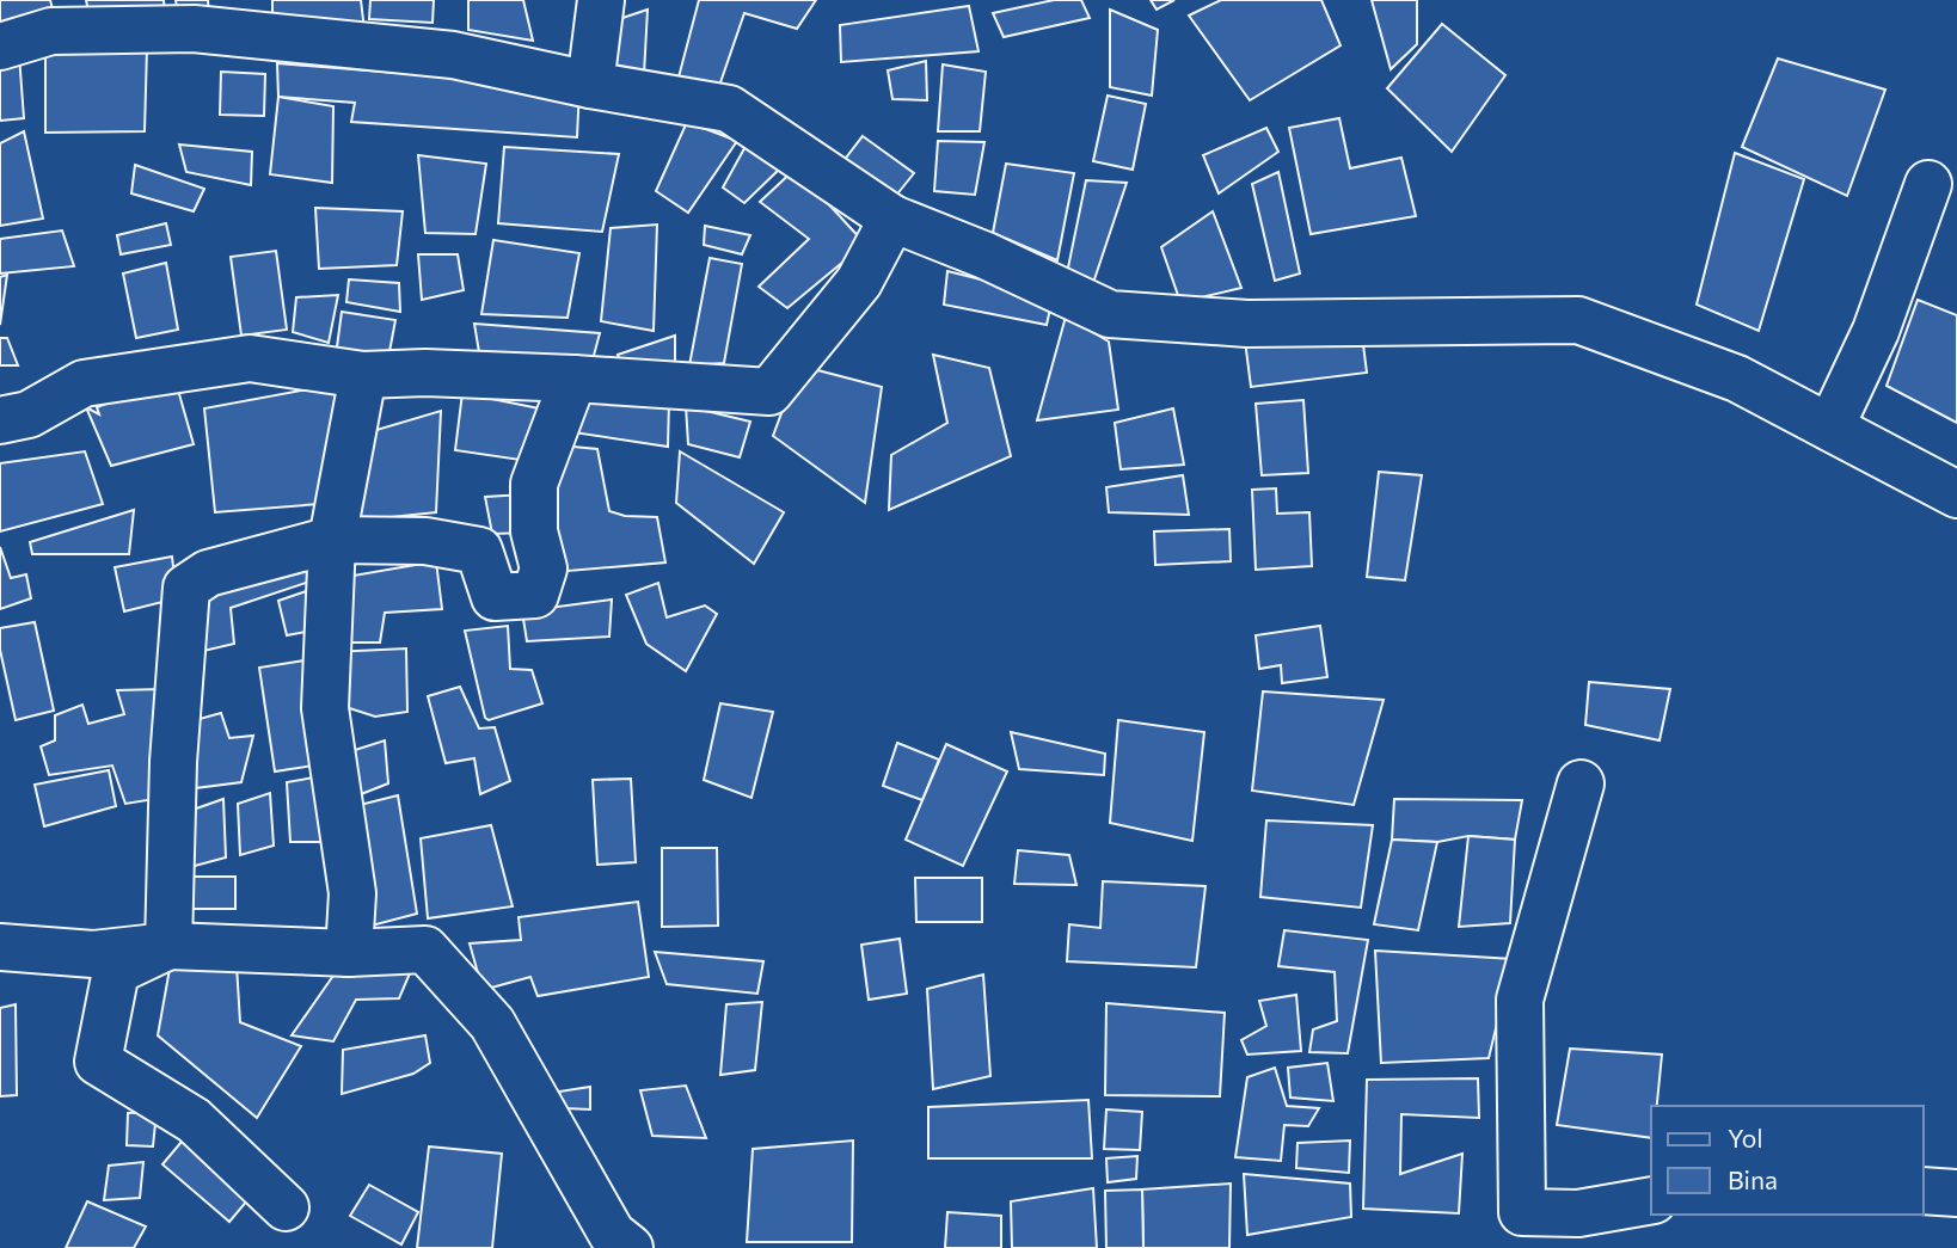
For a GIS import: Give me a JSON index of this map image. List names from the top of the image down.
{
  "legend": ["Yol", "Bina"]
}
